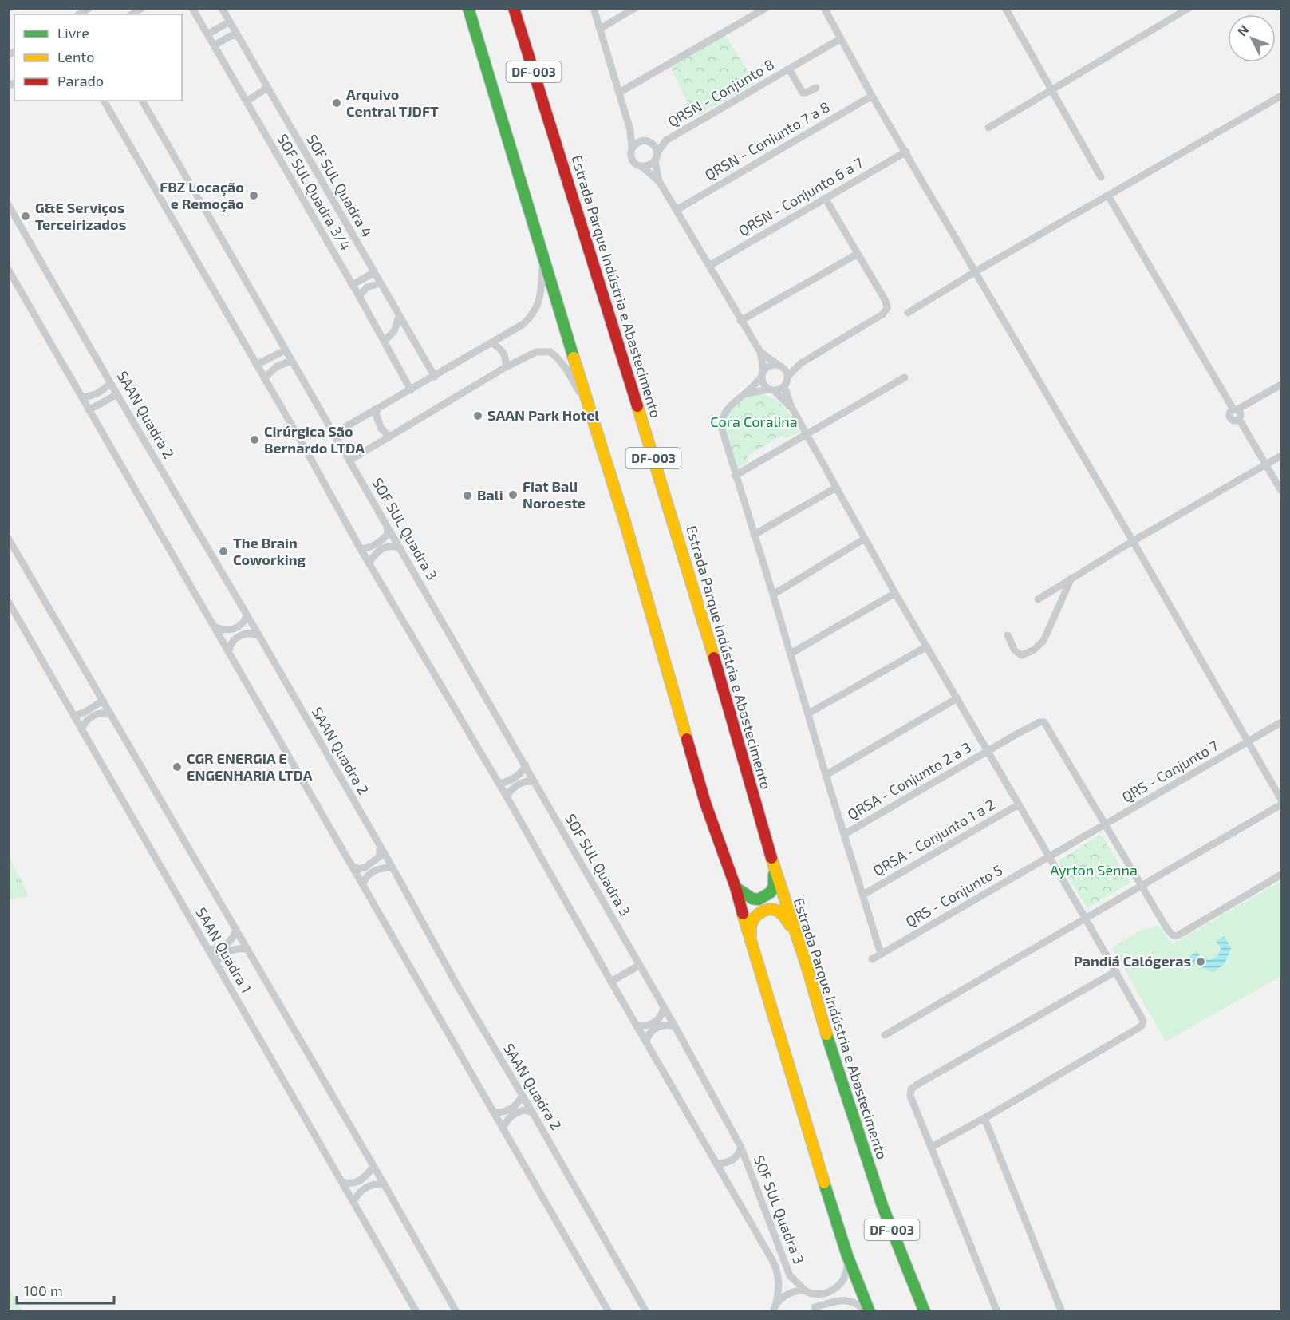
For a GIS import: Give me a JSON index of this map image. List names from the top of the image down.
{
  "streets": {
    "highway": ["DF-003", "Estrada Parque Indústria e Abastecimento"],
    "street": [
      "QRSN - Conjunto 8",
      "QRSN - Conjunto 7 a 8",
      "SOF SUL Quadra 4",
      "SOF SUL Quadra 3/4",
      "QRSN - Conjunto 6 a 7",
      "SAAN Quadra 2",
      "SOF SUL Quadra 3",
      "QRS - Conjunto 7",
      "QRSA - Conjunto 2 a 3",
      "QRSA - Conjunto 1 a 2",
      "QRS - Conjunto 5",
      "SAAN Quadra 1"
    ]
  },
  "crossings": [
    ["QRS - Conjunto 7", "QRSA - Conjunto 2 a 3"],
    ["QRS - Conjunto 7", "QRS - Conjunto 5"]
  ],
  "parks": ["Cora Coralina", "Ayrton Senna"],
  "places": [
    "Arquivo Central TJDFT",
    "FBZ Locação e Remoção",
    "G&E Serviços Terceirizados",
    "SAAN Park Hotel",
    "Cirúrgica São Bernardo LTDA",
    "Fiat Bali Noroeste",
    "Bali",
    "The Brain Coworking",
    "CGR ENERGIA E ENGENHARIA LTDA",
    "Pandiá Calógeras"
  ],
  "legend": ["Livre", "Lento", "Parado"],
  "scale_bar": "100 m",
  "north": "top left"
}
